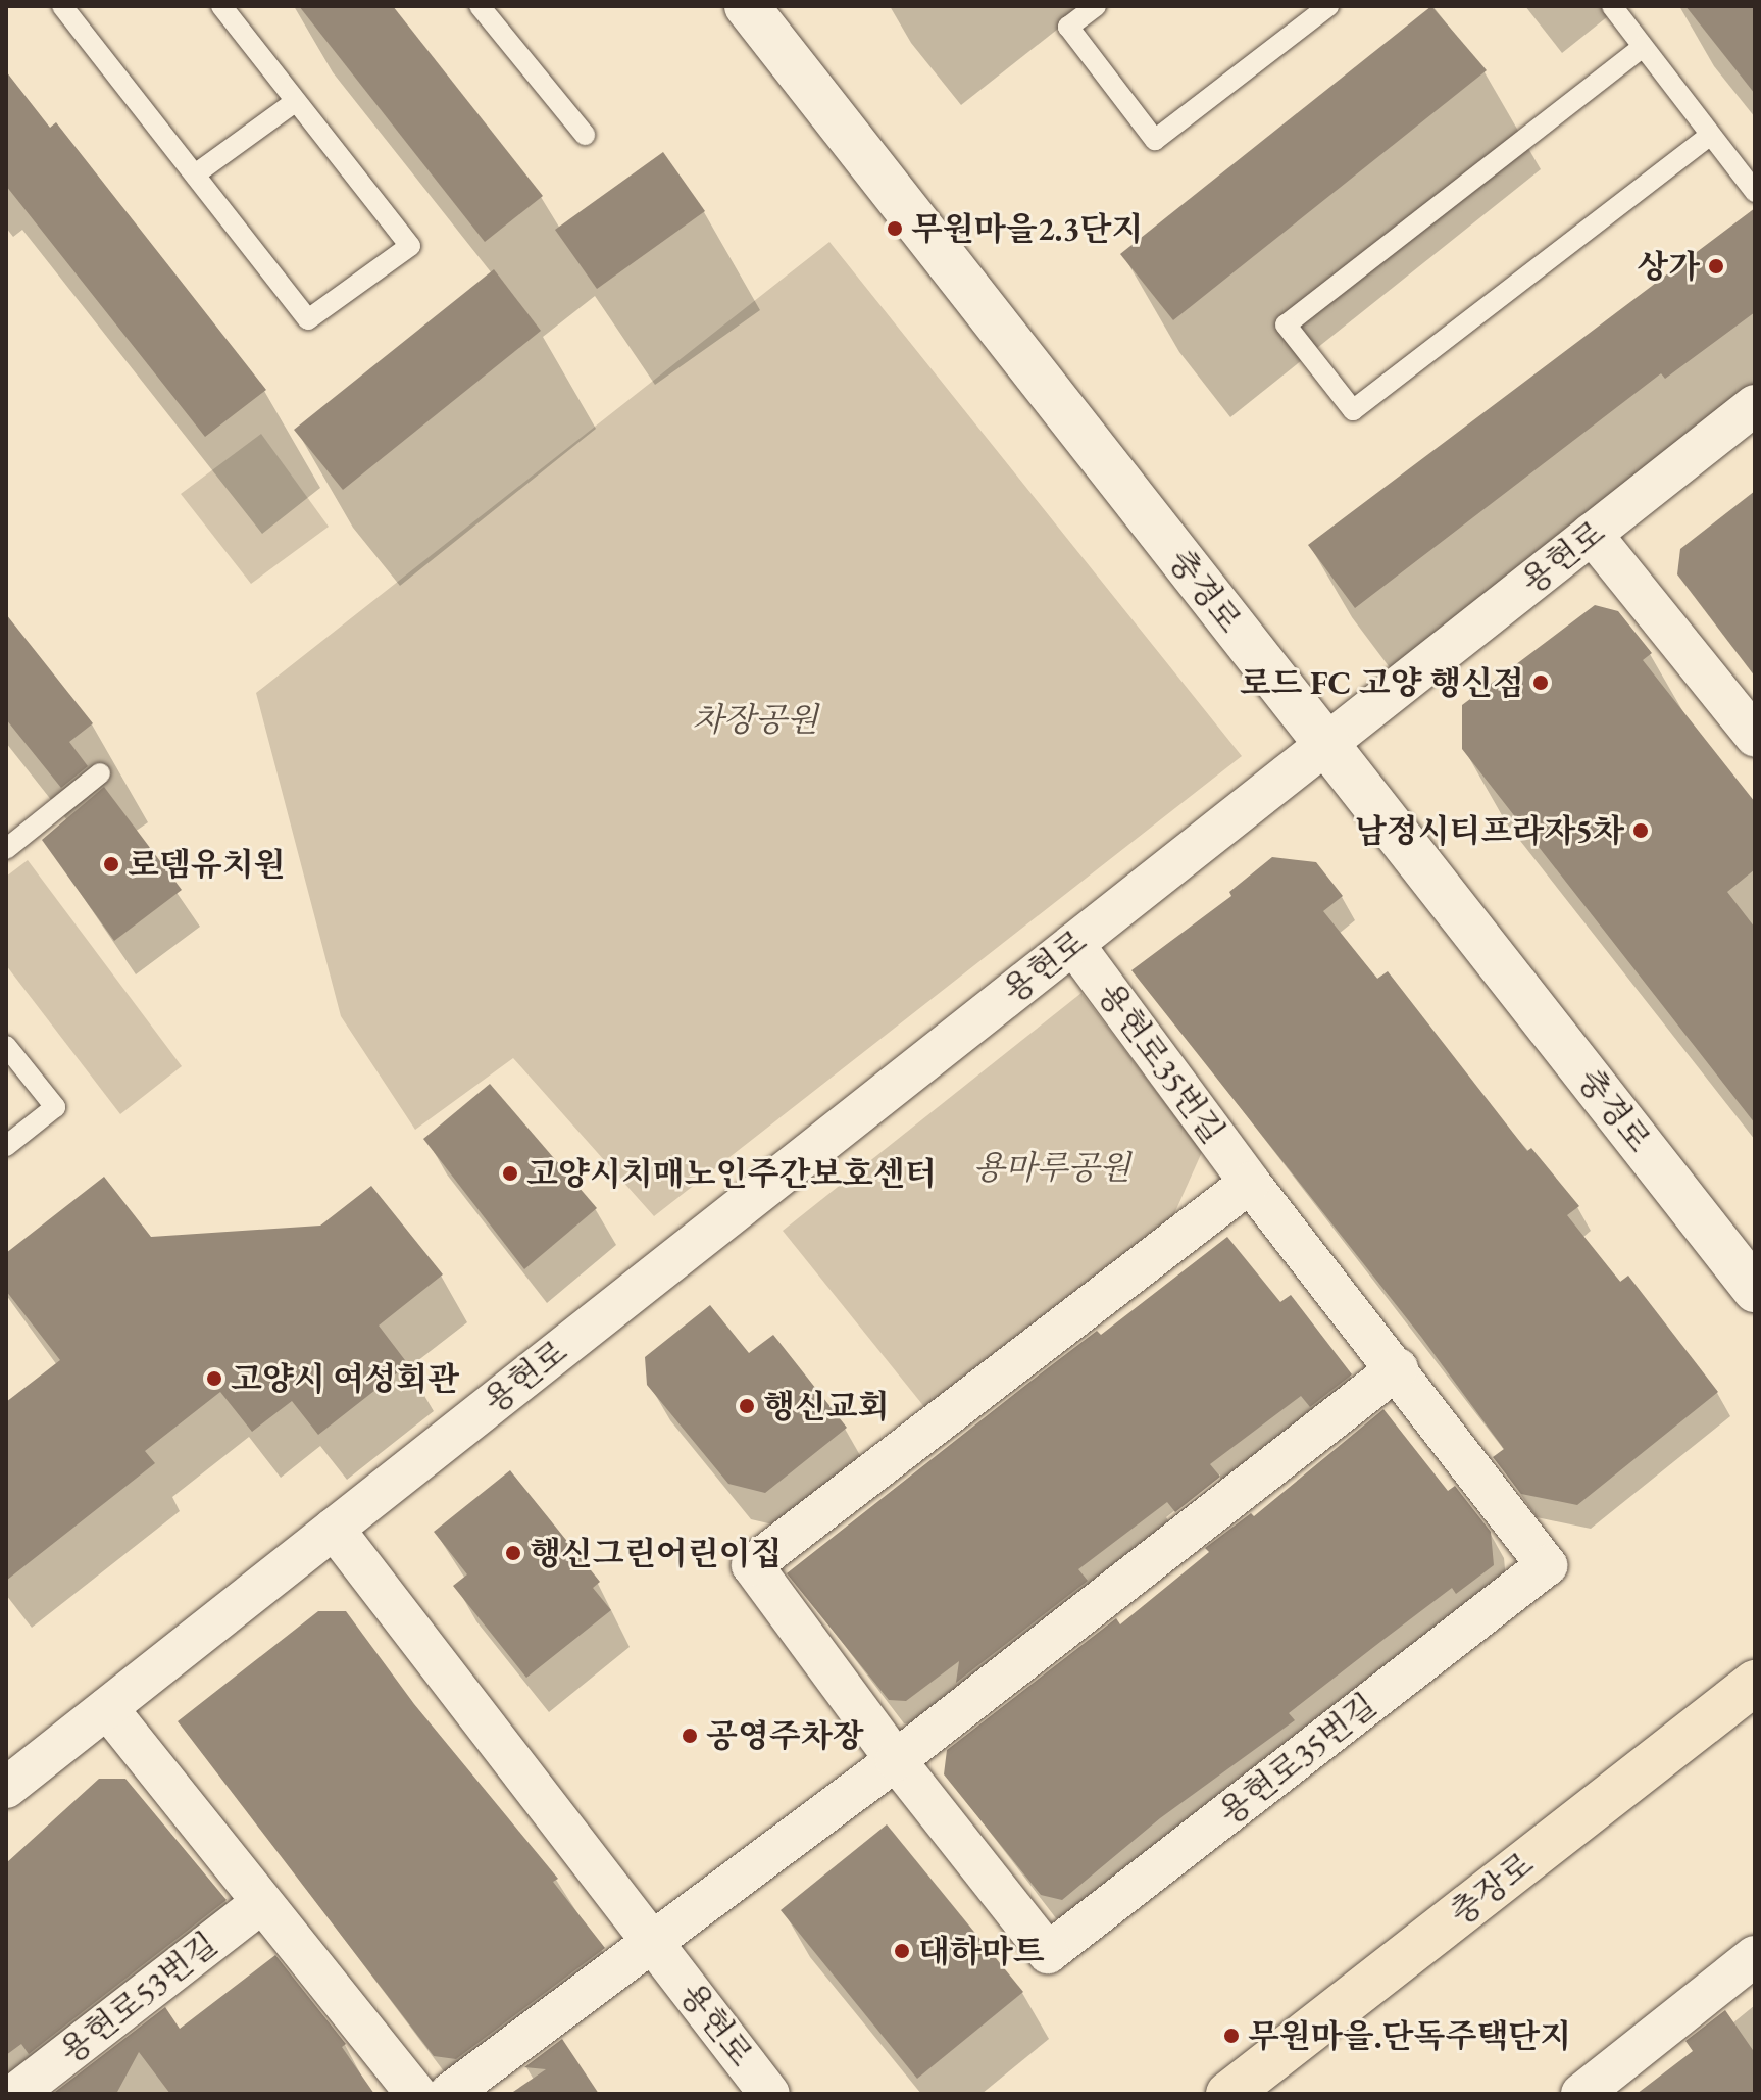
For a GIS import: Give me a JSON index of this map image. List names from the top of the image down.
{
  "streets": {
    "main road": ["충경로", "충장로"],
    "street": ["용현로", "용현로35번길", "용현로53번길"]
  },
  "crossings": [
    ["용현로", "충경로"],
    ["용현로", "용현로35번길"]
  ],
  "parks": ["차장공원", "용마루공원"],
  "places": [
    "무원마을2.3단지",
    "상가",
    "로드 FC 고양 행신점",
    "남정시티프라자5차",
    "로뎀유치원",
    "고양시치매노인주간보호센터",
    "고양시 여성회관",
    "행신교회",
    "행신그린어린이집",
    "공영주차장",
    "대하마트",
    "무원마을.단독주택단지"
  ]
}
